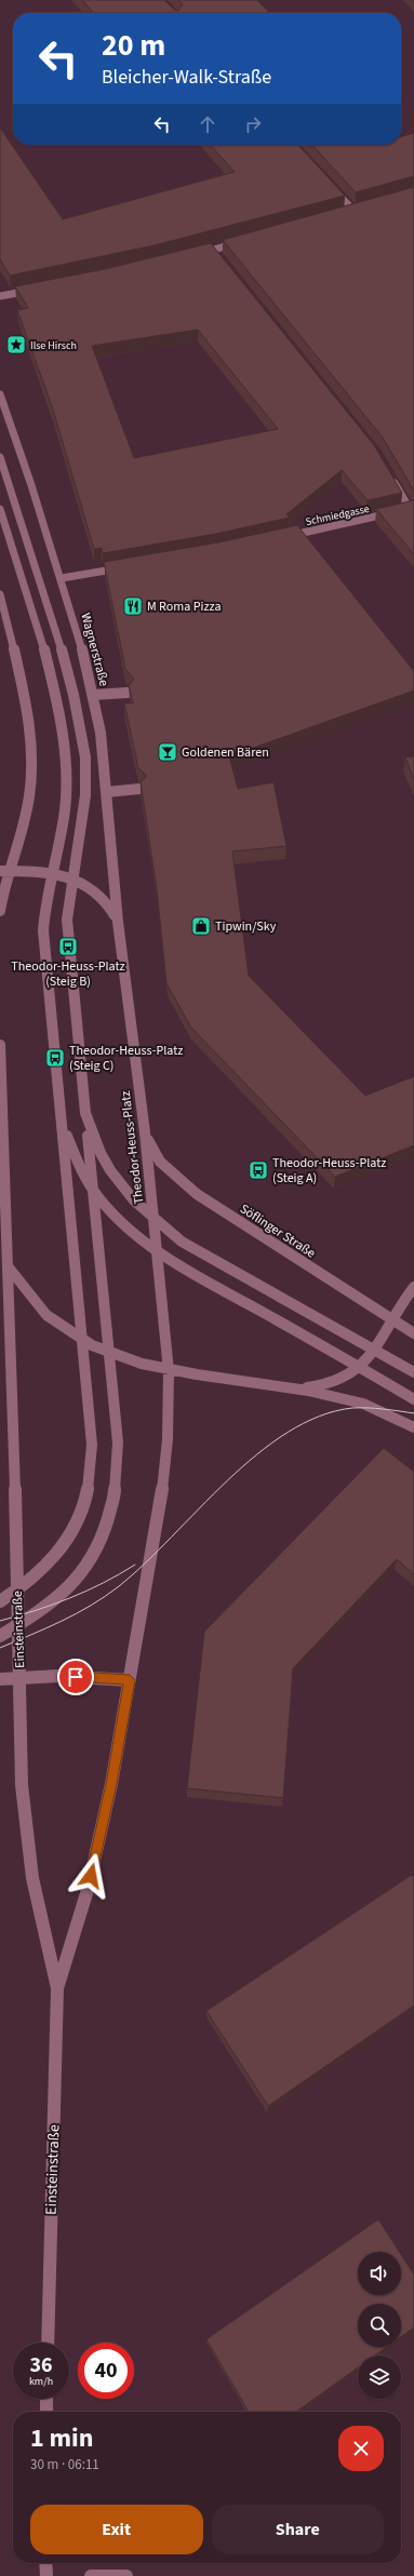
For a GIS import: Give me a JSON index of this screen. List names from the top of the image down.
{
  "streets": {
    "street": [
      "Schmiedgasse",
      "Wagnerstraße",
      "Theodor-Heuss-Platz",
      "Söflinger Straße",
      "Einsteinstraße"
    ]
  },
  "crossings": [
    ["Wagnerstraße", "Theodor-Heuss-Platz"],
    ["Theodor-Heuss-Platz", "Söflinger Straße"],
    ["Theodor-Heuss-Platz", "Einsteinstraße"]
  ],
  "places": {
    "place": ["Ilse Hirsch"],
    "restaurant": ["M Roma Pizza"],
    "bar": ["Goldenen Bären"],
    "shop": ["Tipwin/Sky"],
    "bus stop": ["Theodor-Heuss-Platz (Steig B)", "Theodor-Heuss-Platz (Steig C)", "Theodor-Heuss-Platz (Steig A)"]
  },
  "page": {
    "turn": ["20 m", "Bleicher-Walk-Straße"],
    "speed": "36 km/h",
    "limit": "40",
    "heading": ["1 min", "30 m · 06:11"],
    "buttons": ["Exit", "Share"]
  }
}
